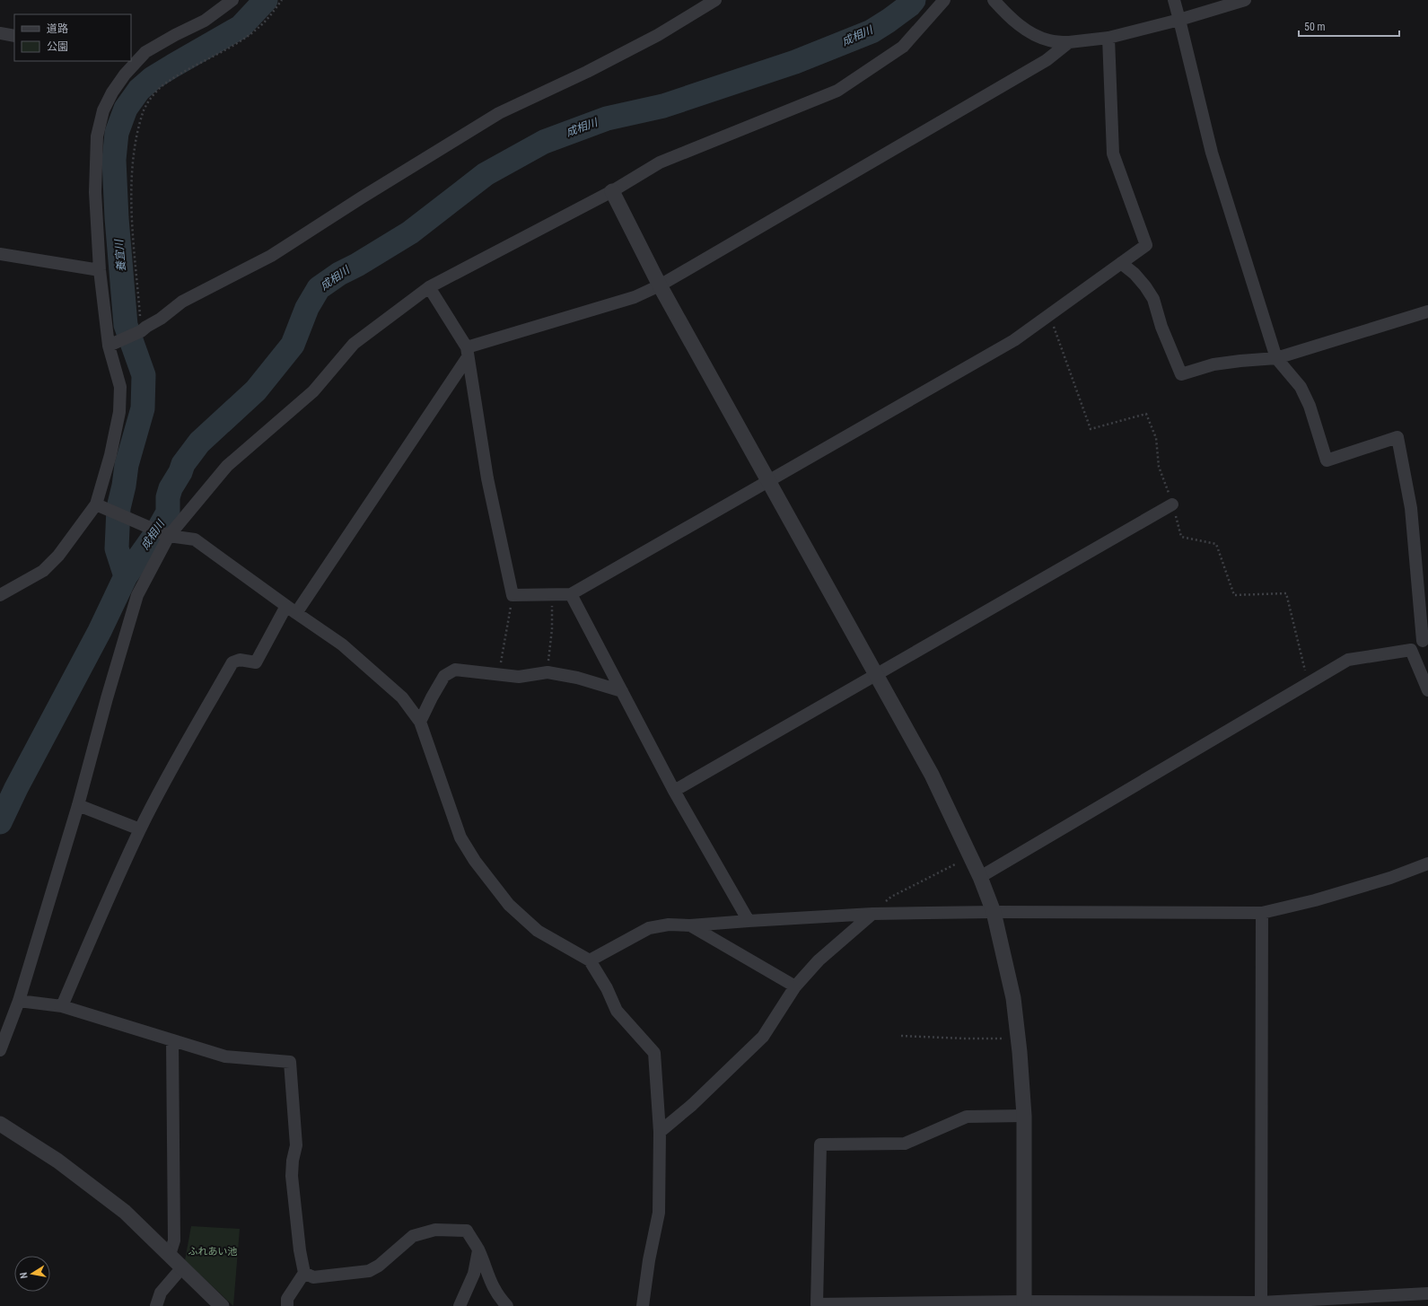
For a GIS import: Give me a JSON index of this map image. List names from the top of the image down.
{
  "water": ["成相川", "養宜川"],
  "parks": ["ふれあい池"],
  "legend": ["道路", "公園"],
  "scale_bar": "50 m",
  "north": "left"
}
